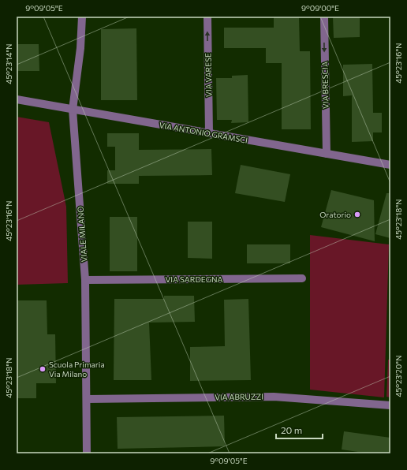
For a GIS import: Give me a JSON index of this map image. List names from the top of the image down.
{
  "streets": {
    "street": [
      "VIA VARESE",
      "VIA BRESCIA",
      "VIA ANTONIO GRAMSCI",
      "VIALE MILANO",
      "VIA SARDEGNA",
      "VIA ABRUZZI"
    ]
  },
  "crossings": [
    ["VIA VARESE", "VIA ANTONIO GRAMSCI"],
    ["VIA BRESCIA", "VIA ANTONIO GRAMSCI"],
    ["VIA ANTONIO GRAMSCI", "VIALE MILANO"],
    ["VIALE MILANO", "VIA SARDEGNA"],
    ["VIALE MILANO", "VIA ABRUZZI"]
  ],
  "one_way": ["VIA VARESE", "VIA BRESCIA"],
  "places": ["Oratorio", "Scuola Primaria Via Milano"],
  "scale_bar": "20 m",
  "coordinates": [
    "9°09'05\"E",
    "9°09'00\"E",
    "45°23'16\"N",
    "45°23'14\"N",
    "45°23'18\"N",
    "45°23'20\"N"
  ]
}
